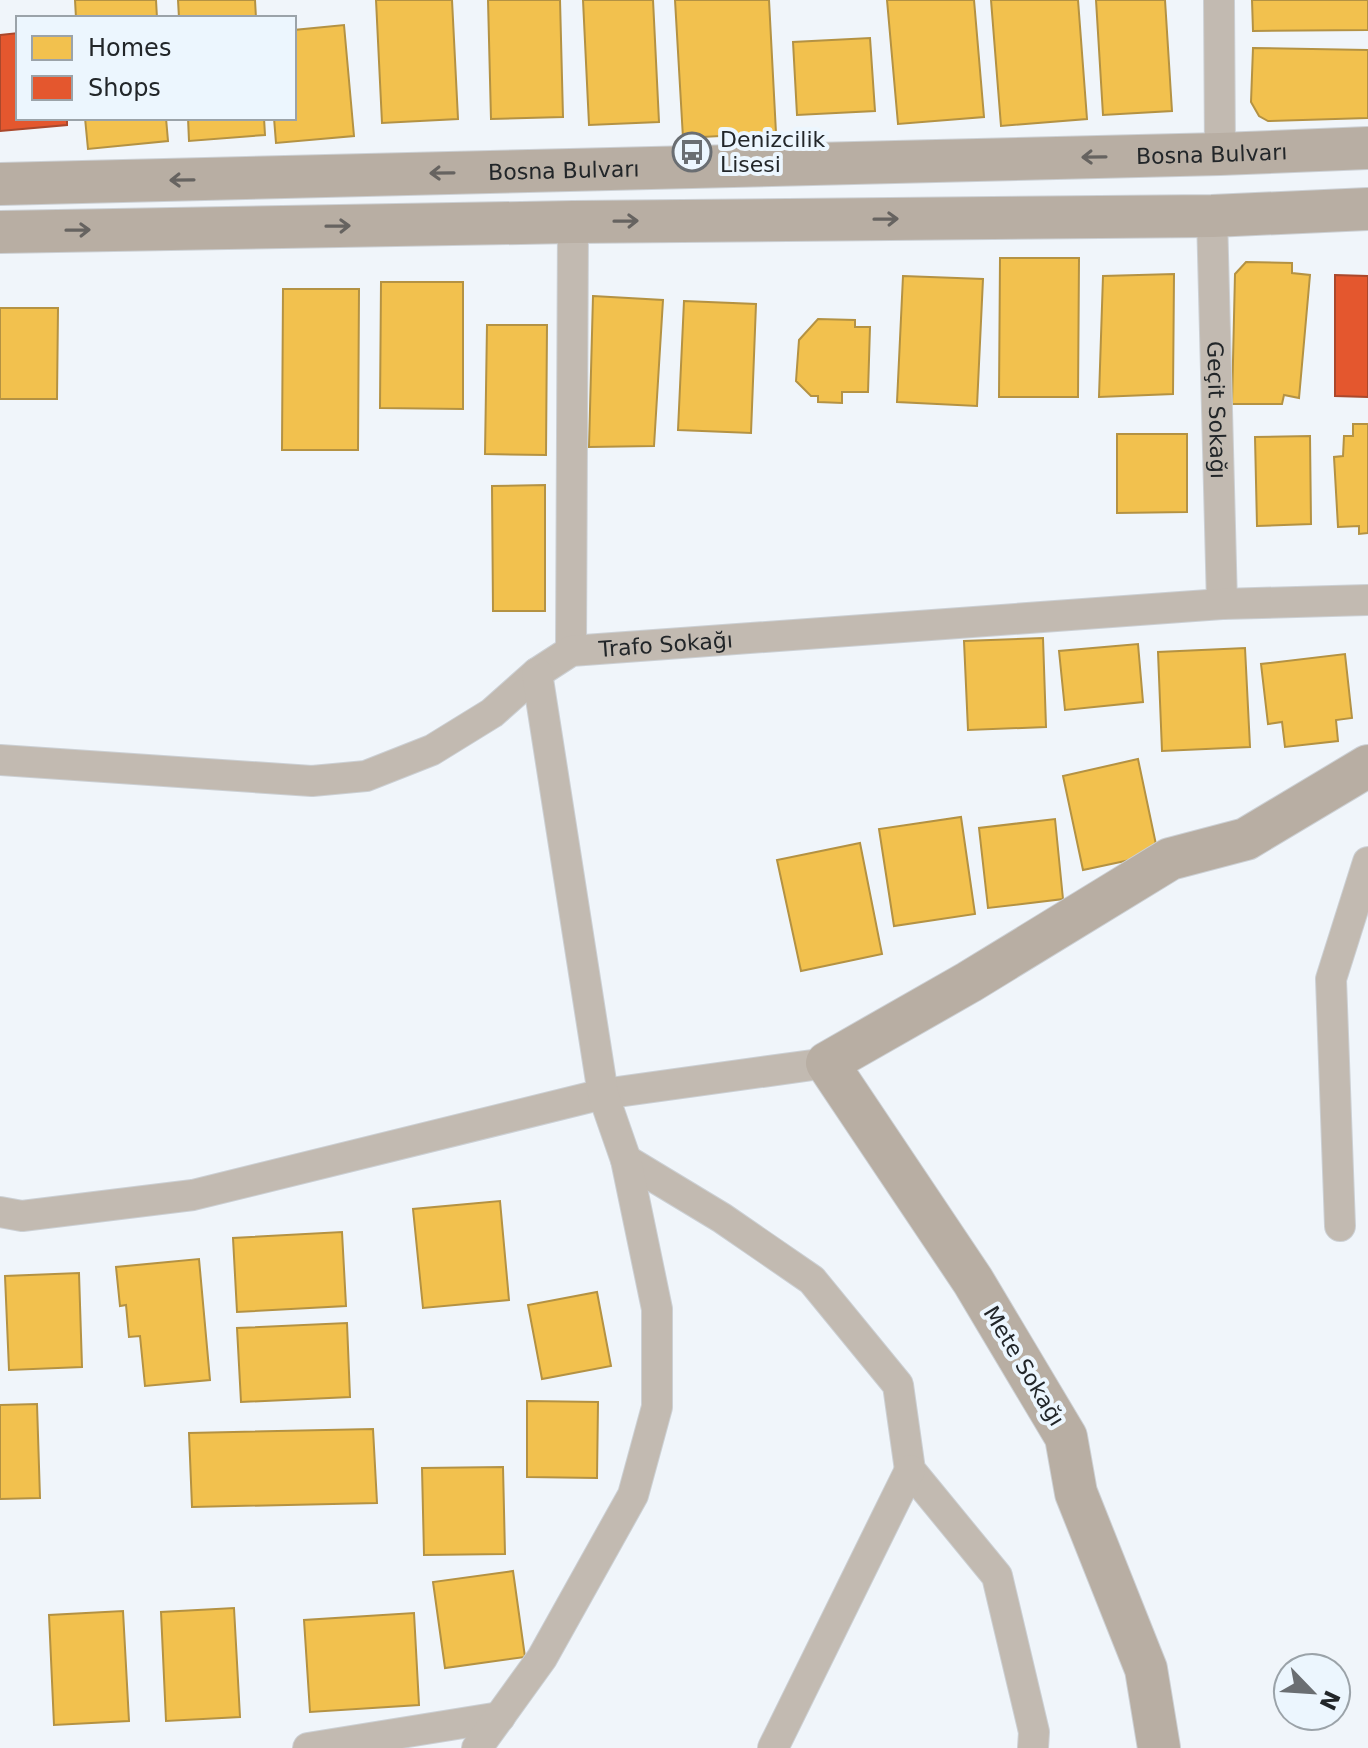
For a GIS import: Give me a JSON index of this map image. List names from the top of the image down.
{
  "streets": {
    "main road": ["Bosna Bulvarı", "Mete Sokağı"],
    "street": ["Geçit Sokağı", "Trafo Sokağı"]
  },
  "crossings": [
    ["Geçit Sokağı", "Trafo Sokağı"]
  ],
  "places": {
    "bus stop": ["Denizcilik Lisesi"]
  },
  "legend": ["Homes", "Shops"],
  "north": "bottom right"
}
